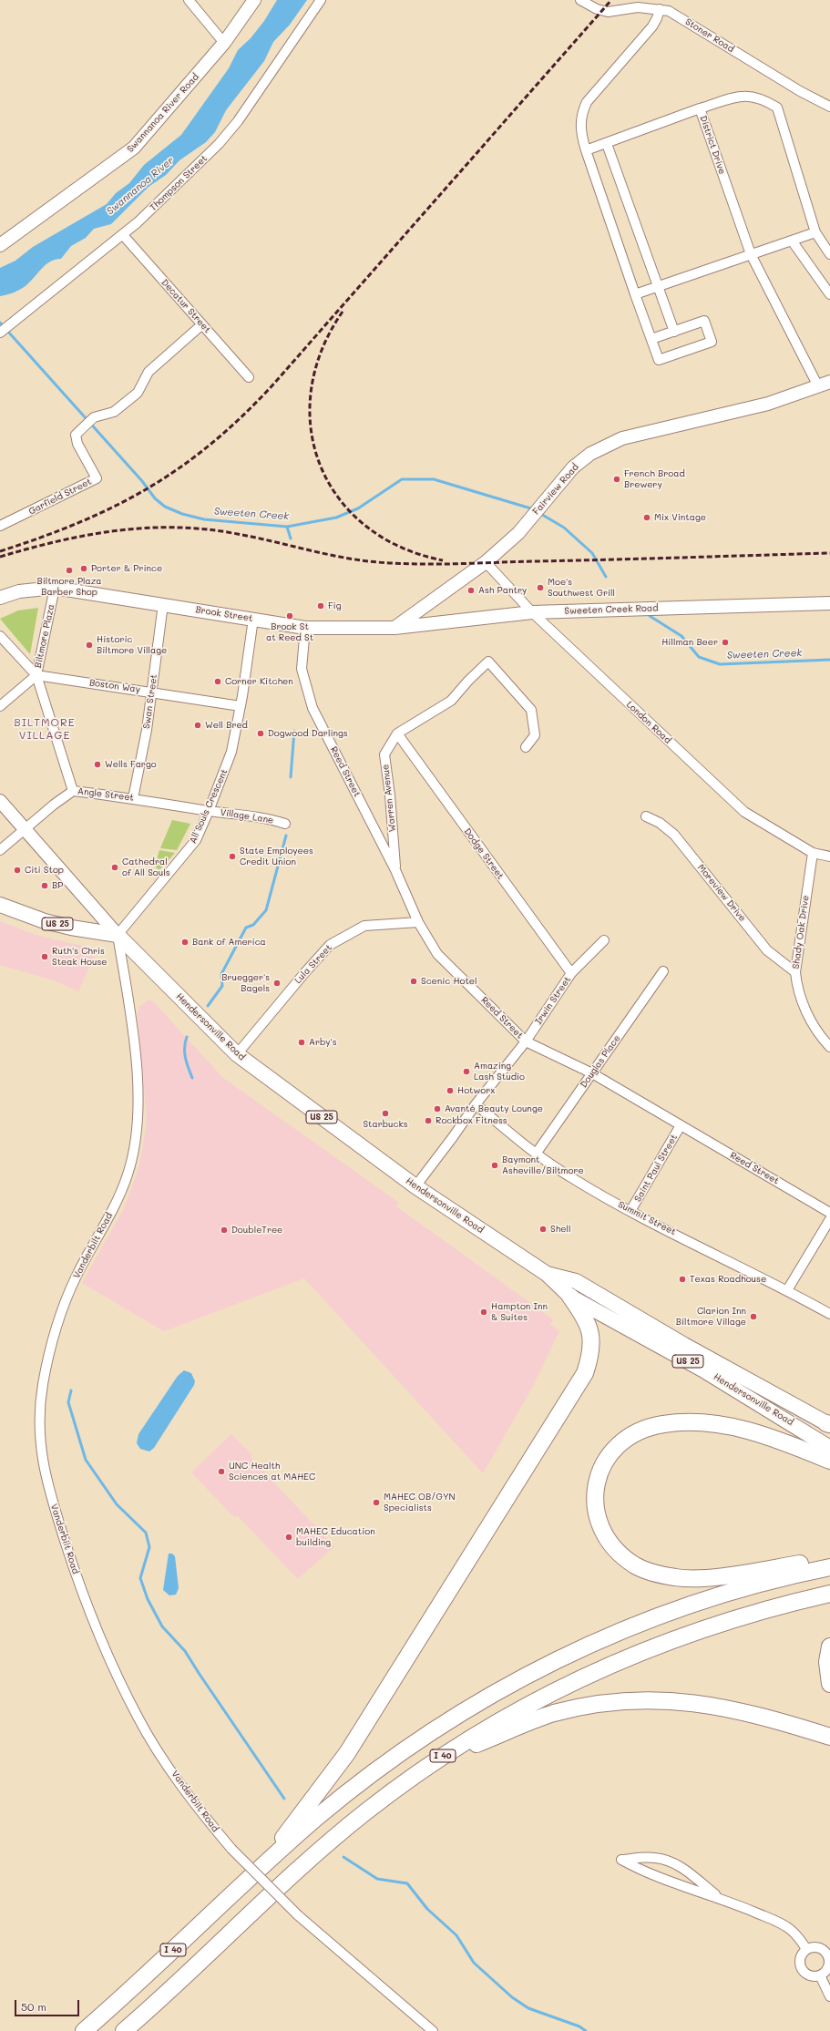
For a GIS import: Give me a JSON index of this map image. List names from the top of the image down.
{
  "streets": {
    "highway": ["I 40"],
    "main road": [
      "Swannanoa River Road",
      "Fairview Road",
      "Sweeten Creek Road",
      "Brook Street",
      "US 25",
      "Hendersonville Road"
    ],
    "street": [
      "Stoner Road",
      "District Drive",
      "Thompson Street",
      "Decatur Street",
      "Garfield Street",
      "Biltmore Plaza",
      "Boston Way",
      "Swan Street",
      "London Road",
      "Reed Street",
      "Angle Street",
      "Warren Avenue",
      "All Souls Crescent",
      "Village Lane",
      "Dodge Street",
      "Moreview Drive",
      "Shady Oak Drive",
      "Lula Street",
      "Irwin Street",
      "Douglas Place",
      "Saint Paul Street",
      "Summit Street",
      "Vanderbilt Road"
    ]
  },
  "crossings": [
    ["District Drive", "Fairview Road"],
    ["Thompson Street", "Decatur Street"],
    ["Decatur Street", "Garfield Street"],
    ["Fairview Road", "Sweeten Creek Road"],
    ["Fairview Road", "Brook Street"],
    ["Fairview Road", "London Road"],
    ["Sweeten Creek Road", "Brook Street"],
    ["Sweeten Creek Road", "London Road"],
    ["Brook Street", "Biltmore Plaza"],
    ["Brook Street", "Swan Street"],
    ["Brook Street", "Reed Street"],
    ["Brook Street", "All Souls Crescent"],
    ["Biltmore Plaza", "Boston Way"],
    ["Boston Way", "Swan Street"],
    ["Boston Way", "All Souls Crescent"],
    ["Swan Street", "Angle Street"],
    ["London Road", "Shady Oak Drive"],
    ["Reed Street", "Warren Avenue"],
    ["Reed Street", "Lula Street"],
    ["Reed Street", "Irwin Street"],
    ["Reed Street", "Douglas Place"],
    ["Reed Street", "Saint Paul Street"],
    ["Angle Street", "All Souls Crescent"],
    ["Angle Street", "Village Lane"],
    ["Angle Street", "Hendersonville Road"],
    ["Warren Avenue", "Dodge Street"],
    ["All Souls Crescent", "Village Lane"],
    ["All Souls Crescent", "US 25"],
    ["All Souls Crescent", "Hendersonville Road"],
    ["All Souls Crescent", "Vanderbilt Road"],
    ["Dodge Street", "Irwin Street"],
    ["Moreview Drive", "Shady Oak Drive"],
    ["US 25", "Hendersonville Road"],
    ["US 25", "Vanderbilt Road"],
    ["Lula Street", "Hendersonville Road"],
    ["Irwin Street", "Hendersonville Road"],
    ["Irwin Street", "Summit Street"],
    ["Hendersonville Road", "Vanderbilt Road"],
    ["Douglas Place", "Summit Street"],
    ["Saint Paul Street", "Summit Street"]
  ],
  "districts": ["BILTMORE VILLAGE"],
  "water": ["Swannanoa River", "Sweeten Creek"],
  "places": [
    "French Broad Brewery",
    "Mix Vintage",
    "Porter & Prince",
    "Biltmore Plaza Barber Shop",
    "Moe's Southwest Grill",
    "Ash Pantry",
    "Fig",
    "Brook St at Reed St",
    "Hillman Beer",
    "Historic Biltmore Village",
    "Corner Kitchen",
    "Well Bred",
    "Dogwood Darlings",
    "Wells Fargo",
    "State Employees Credit Union",
    "Cathedral of All Souls",
    "Citi Stop",
    "BP",
    "Bank of America",
    "Ruth's Chris Steak House",
    "Scenic Hotel",
    "Bruegger's Bagels",
    "Arby's",
    "Amazing Lash Studio",
    "Hotworx",
    "Avanté Beauty Lounge",
    "Starbucks",
    "Rockbox Fitness",
    "Baymont Asheville/Biltmore",
    "Shell",
    "DoubleTree",
    "Texas Roadhouse",
    "Hampton Inn & Suites",
    "Clarion Inn Biltmore Village",
    "UNC Health Sciences at MAHEC",
    "MAHEC OB/GYN Specialists",
    "MAHEC Education building"
  ],
  "scale_bar": "50 m"
}
